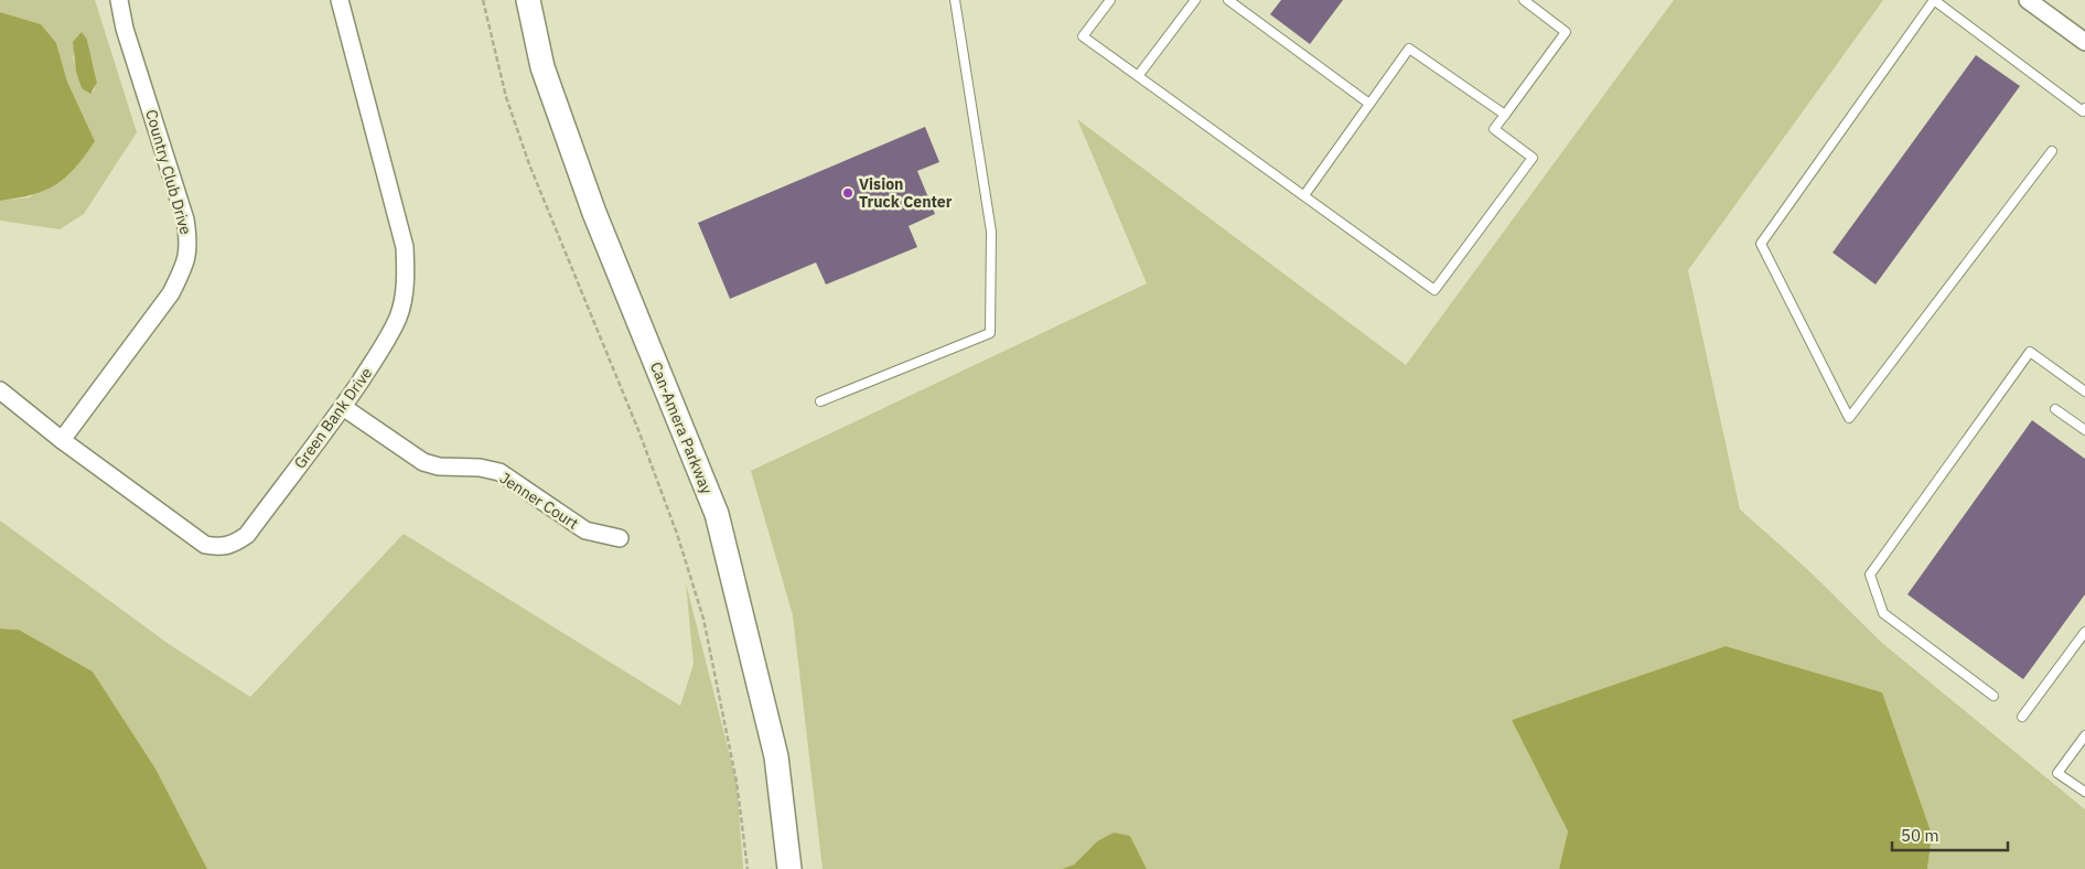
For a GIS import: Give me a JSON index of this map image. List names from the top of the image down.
{
  "streets": {
    "main road": ["Can-Amera Parkway"],
    "street": ["Country Club Drive", "Green Bank Drive", "Jenner Court"]
  },
  "crossings": [
    ["Country Club Drive", "Green Bank Drive"],
    ["Green Bank Drive", "Jenner Court"]
  ],
  "places": ["Vision Truck Center"],
  "scale_bar": "50 m"
}
